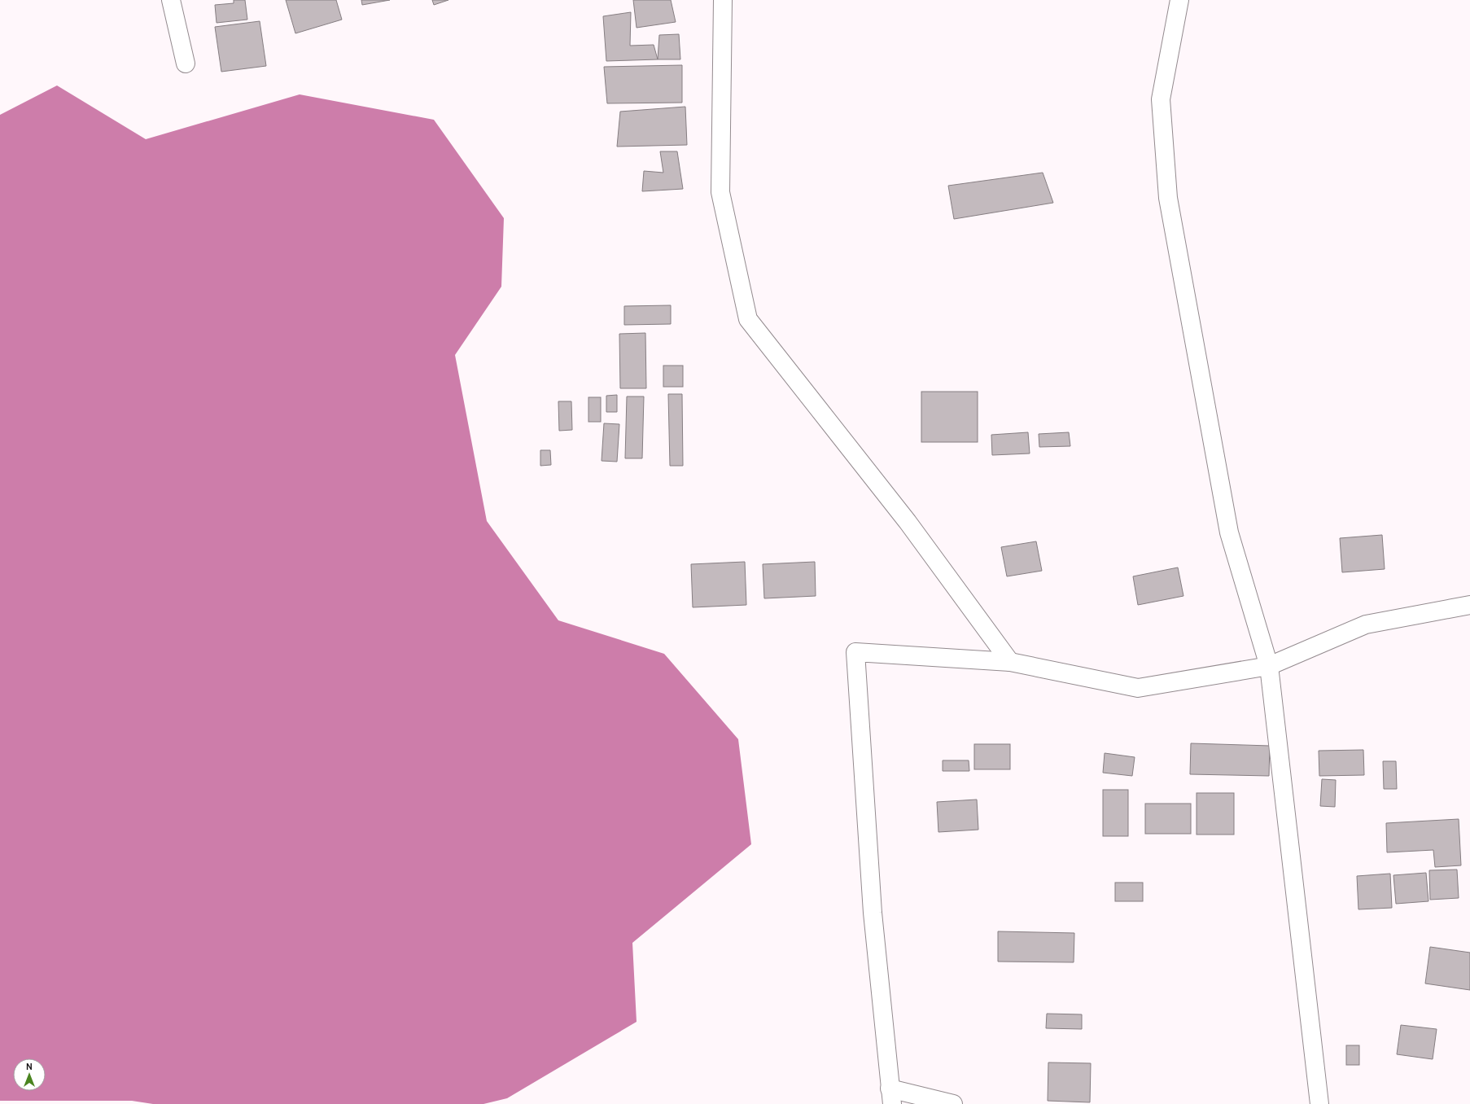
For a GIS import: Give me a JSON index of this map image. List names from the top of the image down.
{
  "north": "top"
}
